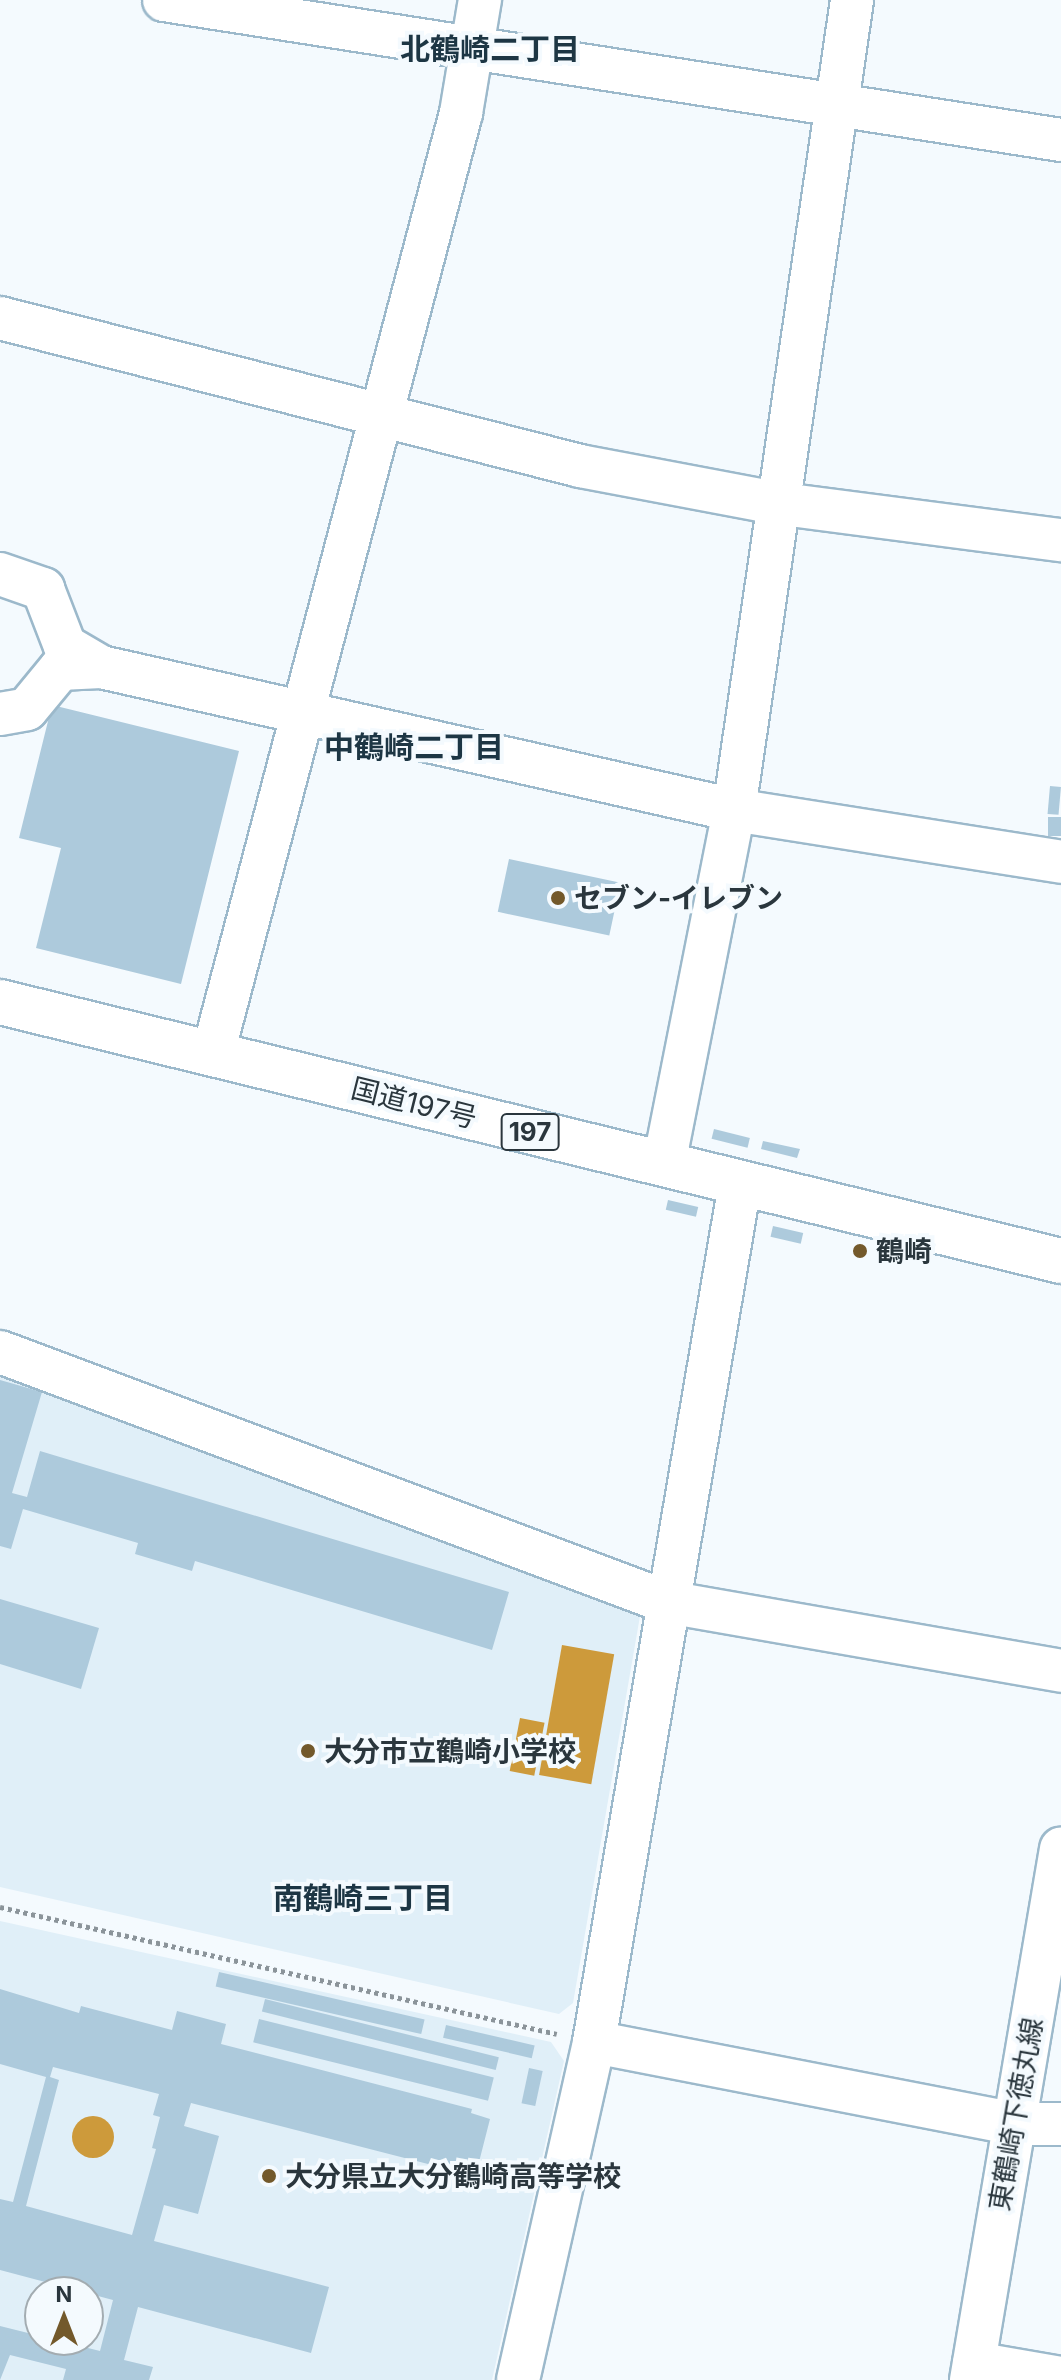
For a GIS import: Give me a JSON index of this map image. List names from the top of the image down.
{
  "streets": {
    "highway": ["国道197号", "197"],
    "street": ["東鶴崎下徳丸線"]
  },
  "districts": ["北鶴崎二丁目", "中鶴崎二丁目", "南鶴崎三丁目"],
  "places": [
    "セブン-イレブン",
    "鶴崎",
    "大分市立鶴崎小学校",
    "大分県立大分鶴崎高等学校"
  ],
  "north": "top"
}
